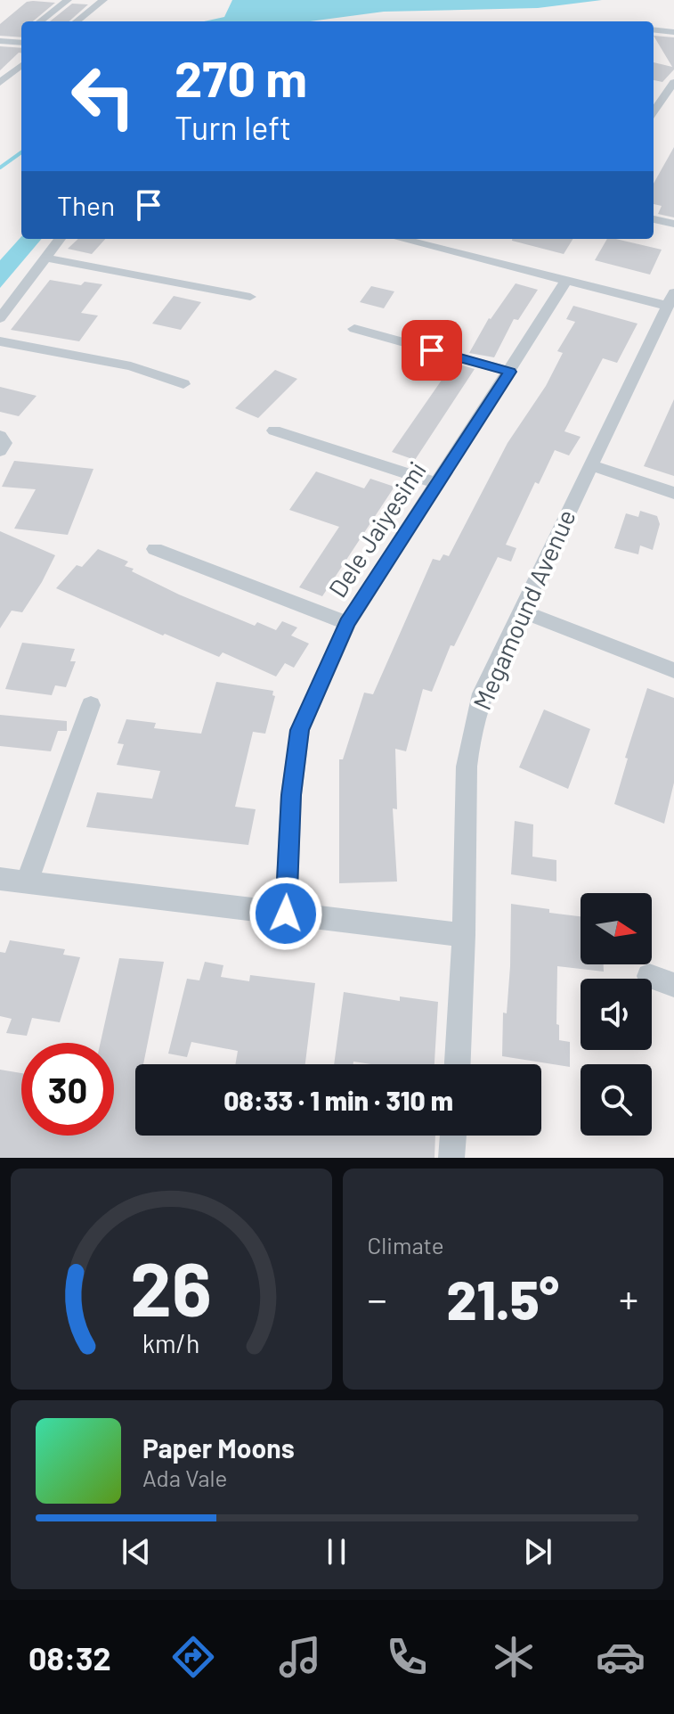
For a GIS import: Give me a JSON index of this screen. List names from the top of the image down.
{
  "streets": {
    "street": ["Dele Jaiyesimi", "Megamound Avenue"]
  },
  "north": "right",
  "page": {
    "turn": ["270 m", "Turn left"],
    "then": "Then",
    "limit": "30",
    "trip": "08:33 · 1 min · 310 m",
    "tile": "Climate",
    "heat": ["−", "21.5°", "+"],
    "song": ["Paper Moons", "Ada Vale"],
    "tabs": "08:32",
    "gauge": ["26", "km/h"]
  }
}
